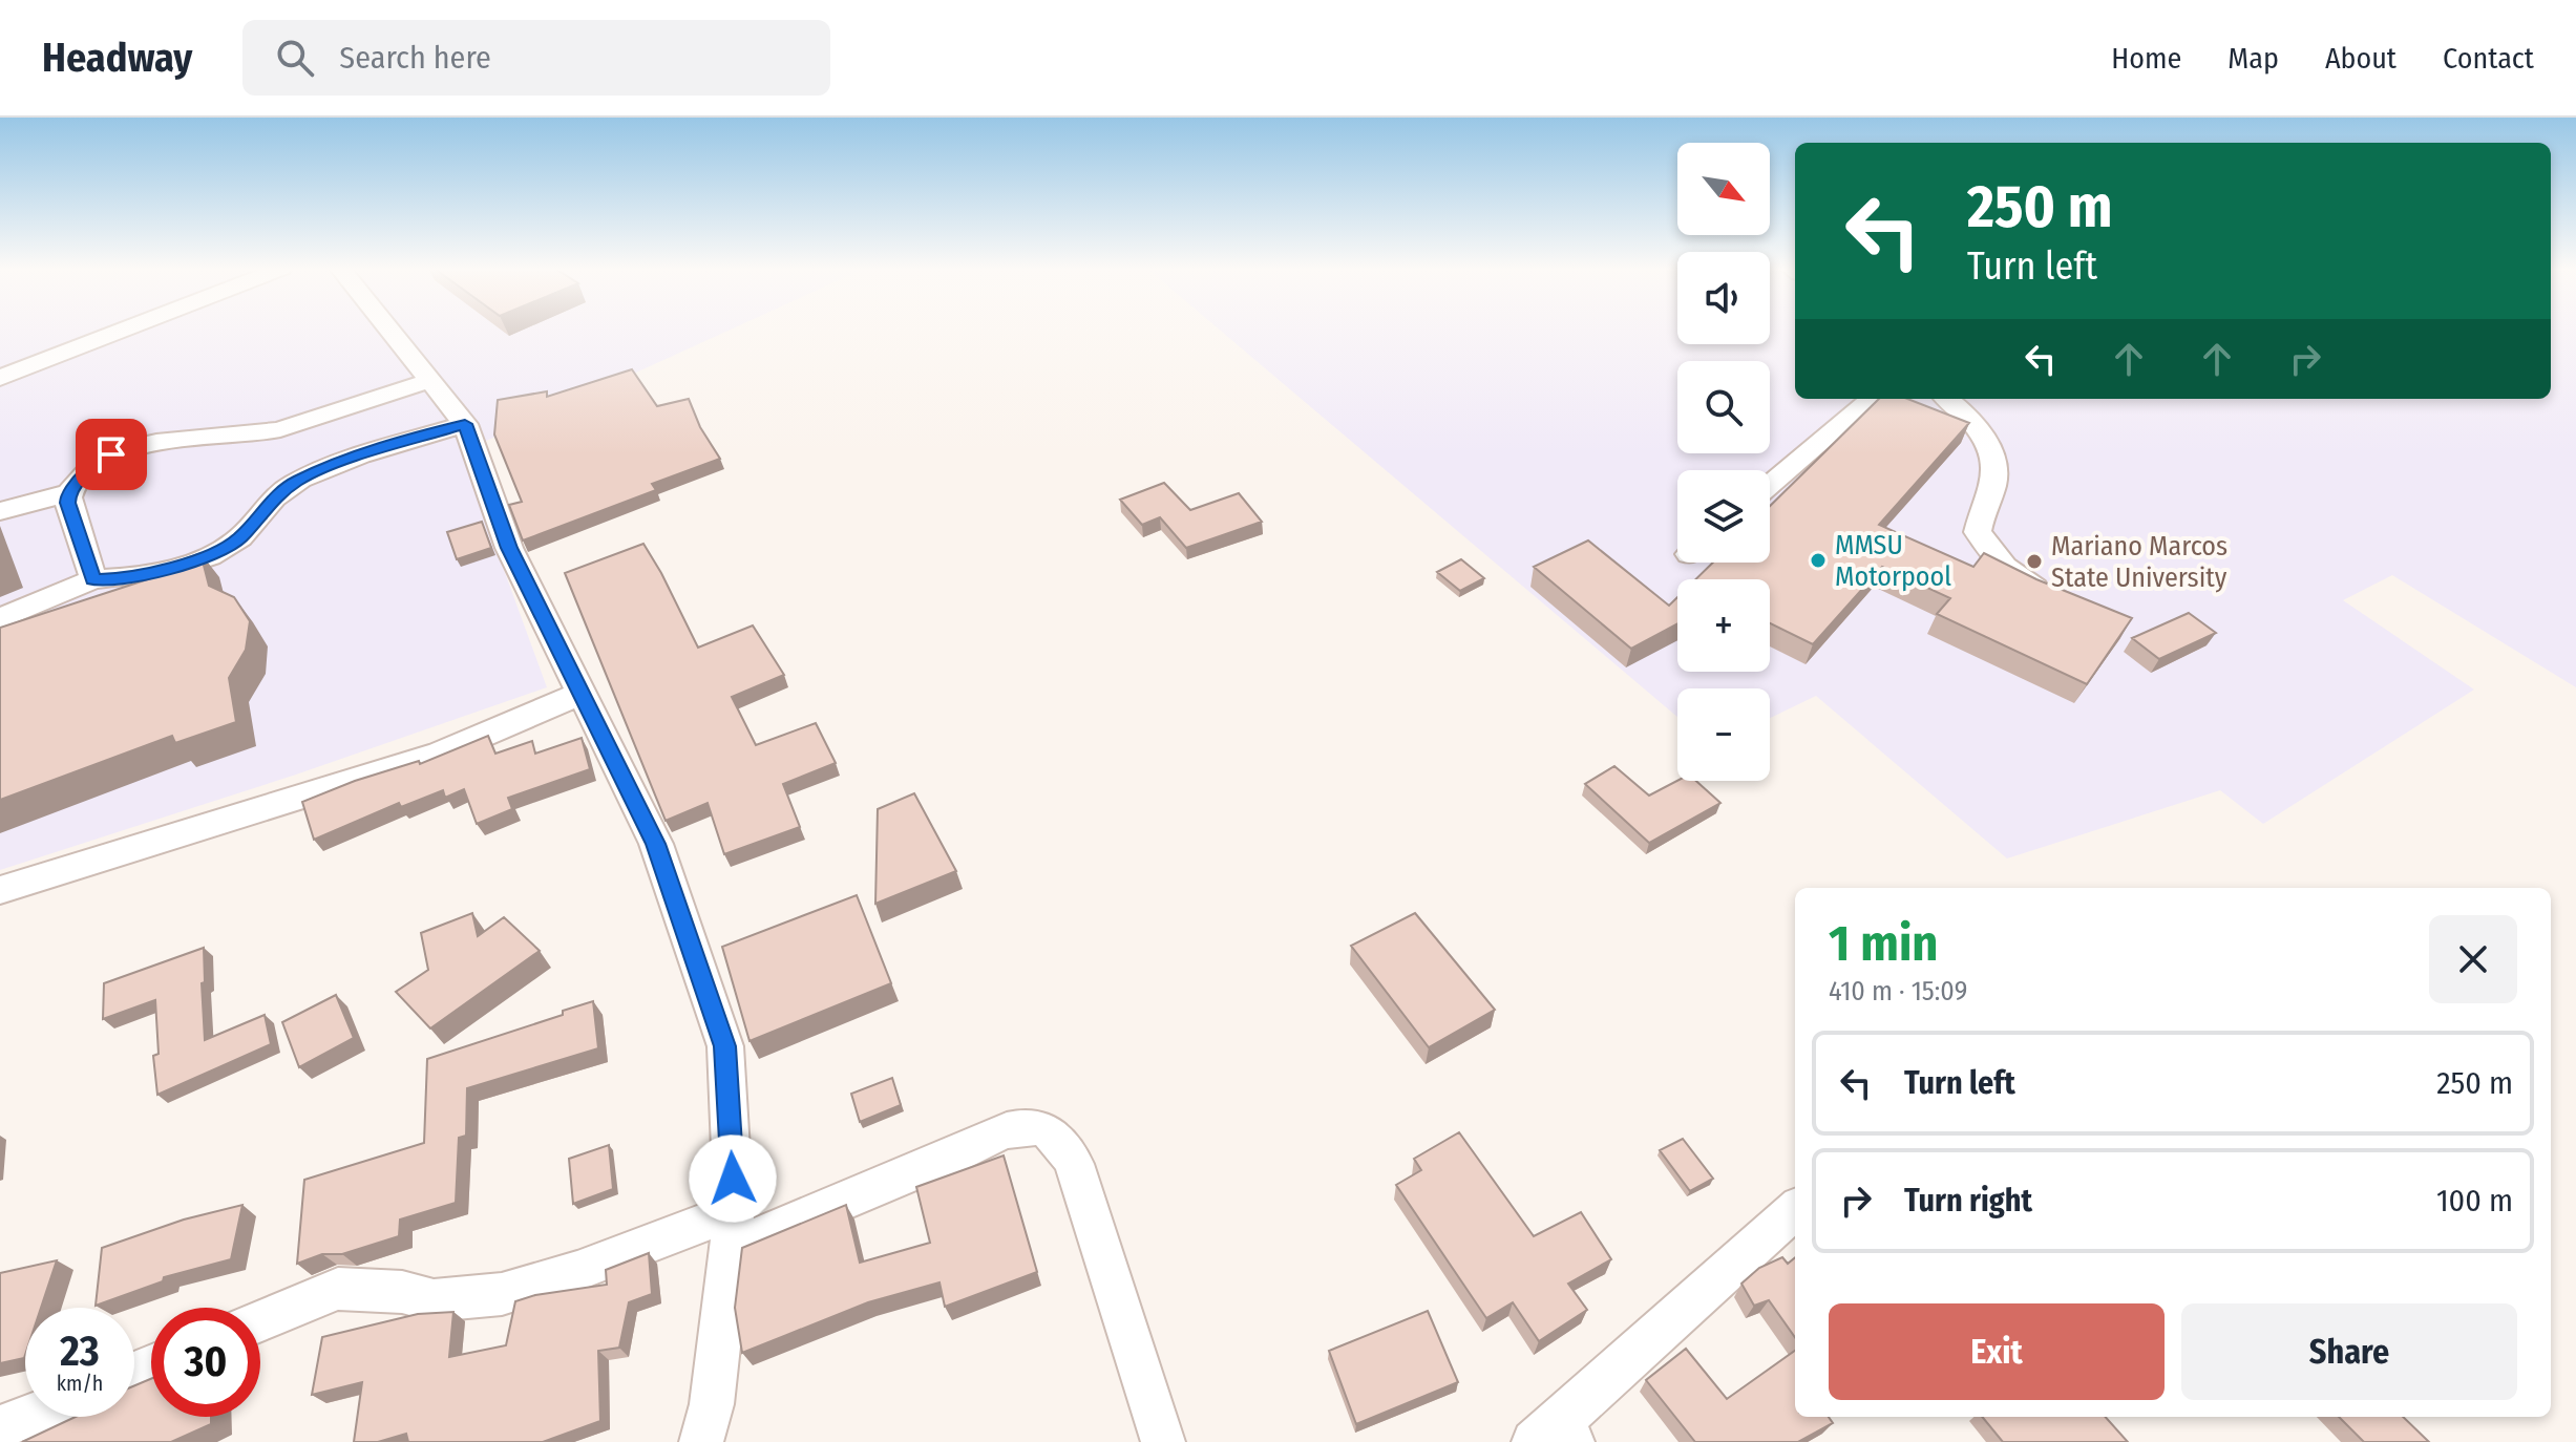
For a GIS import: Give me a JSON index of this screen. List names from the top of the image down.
{
  "places": ["MMSU Motorpool", "Mariano Marcos State University"],
  "north": "bottom right",
  "page": {
    "header": "Headway",
    "search": "Search here",
    "nav": [
      "Home",
      "Map",
      "About",
      "Contact"
    ],
    "map_buttons": ["+", "−"],
    "turn": ["250 m", "Turn left"],
    "heading": ["1 min", "410 m · 15:09"],
    "list": [
      {
        "name": "Turn left",
        "value": "250 m"
      },
      {
        "name": "Turn right",
        "value": "100 m"
      }
    ],
    "buttons": ["Exit", "Share"],
    "speed": "23 km/h",
    "limit": "30"
  }
}
